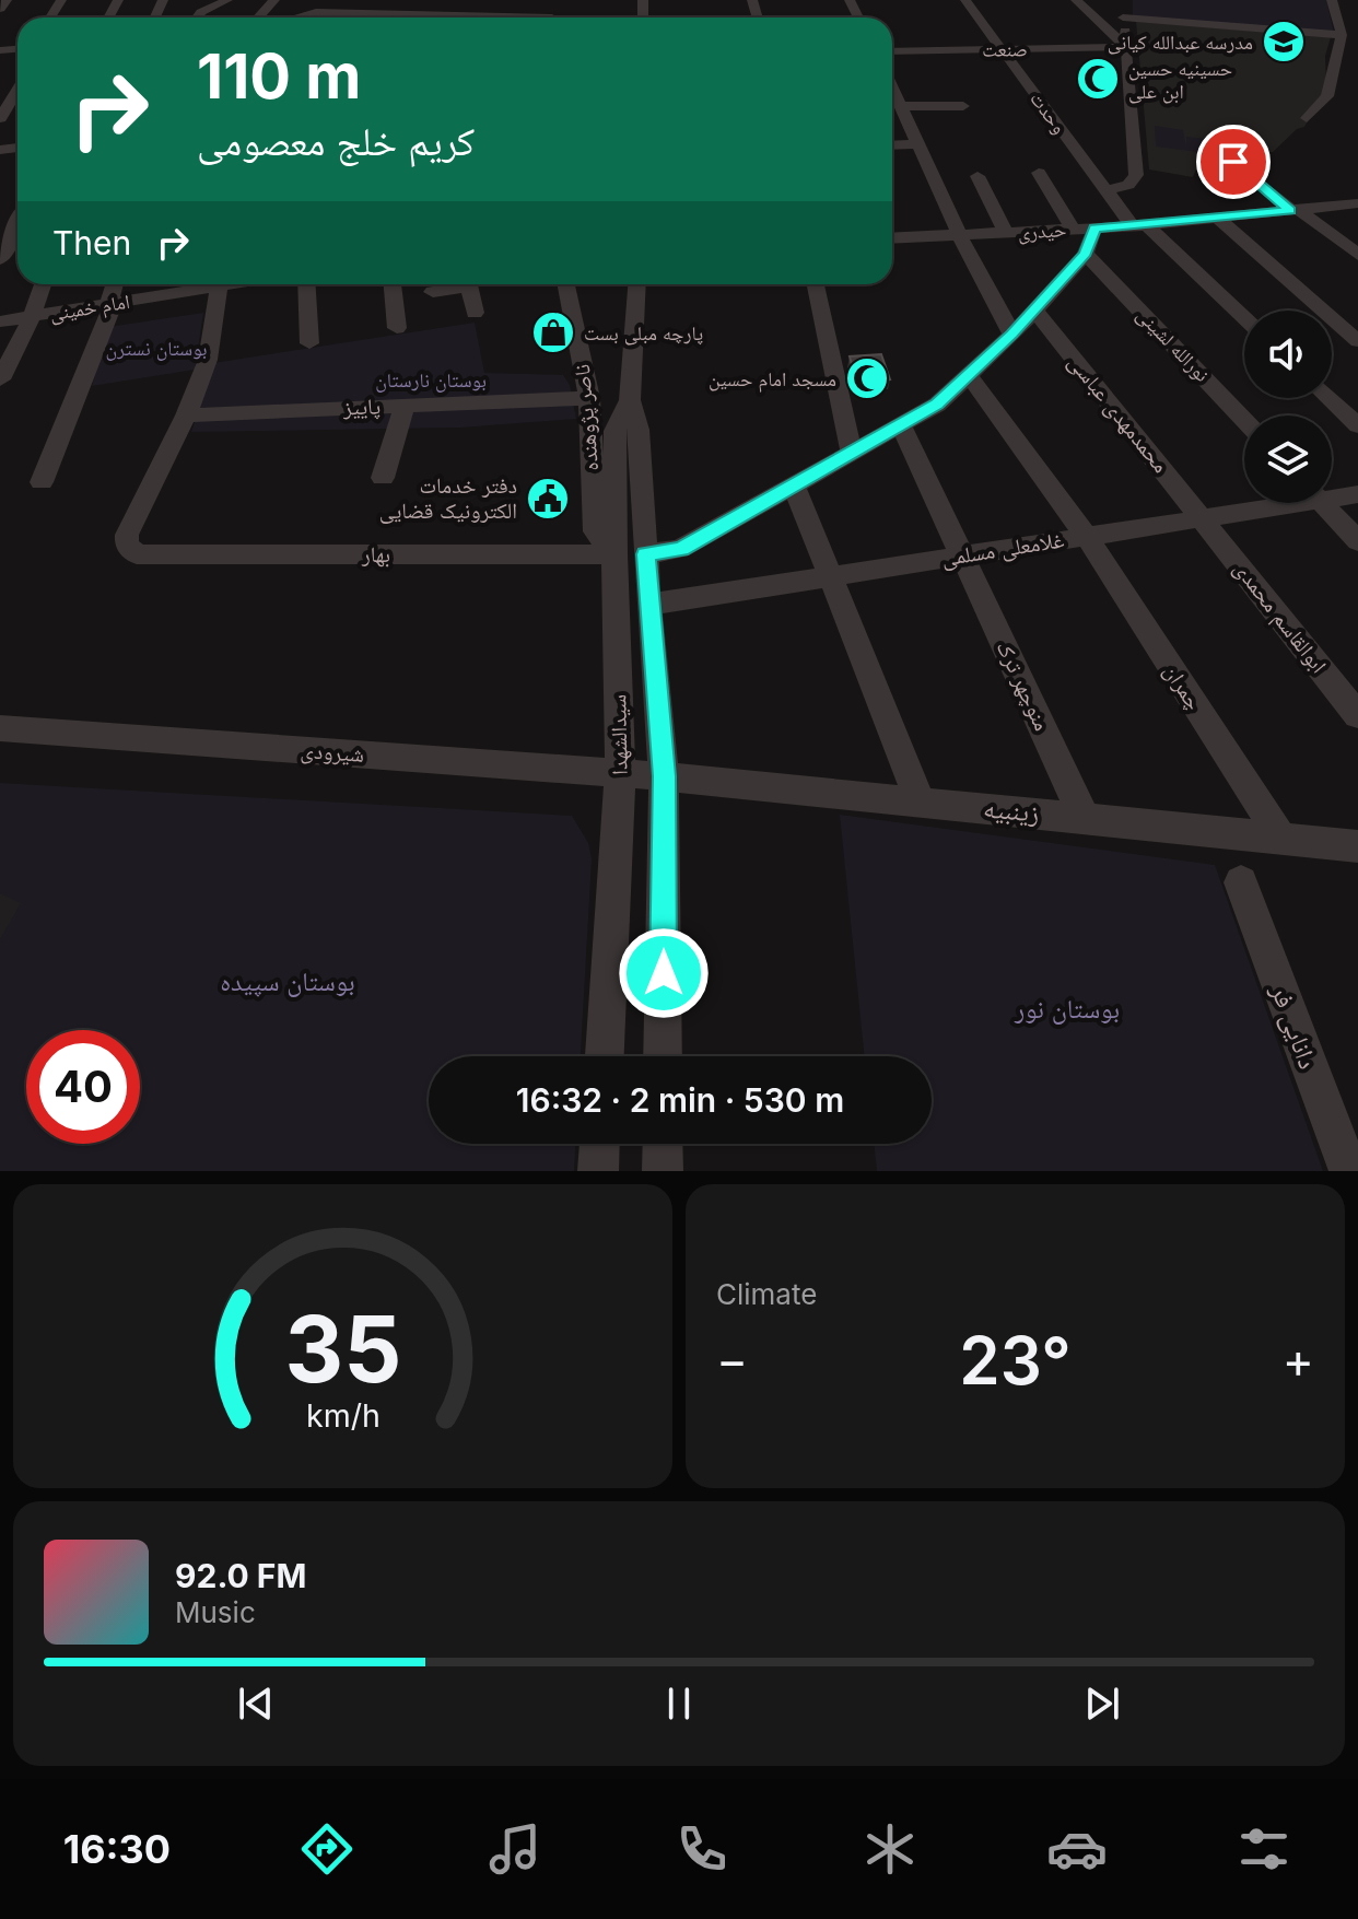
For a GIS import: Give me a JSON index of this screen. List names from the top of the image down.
{
  "streets": {
    "street": [
      "صنعت",
      "وحدت",
      "حیدری",
      "امام خمینی",
      "نورالله لشینی",
      "پاییز",
      "محمدمهدی عباسی",
      "ناصر پژوهنده",
      "غلامعلی مسلمی",
      "بهار",
      "ابوالقاسم محمدی",
      "منوچهر ترک",
      "چمران",
      "سیدالشهدا",
      "شیرودی",
      "زینبیه",
      "دانایی فر"
    ]
  },
  "crossings": [
    ["صنعت", "وحدت"],
    ["وحدت", "حیدری"],
    ["پاییز", "ناصر پژوهنده"],
    ["پاییز", "بهار"],
    ["پاییز", "سیدالشهدا"],
    ["محمدمهدی عباسی", "غلامعلی مسلمی"],
    ["محمدمهدی عباسی", "ابوالقاسم محمدی"],
    ["ناصر پژوهنده", "بهار"],
    ["ناصر پژوهنده", "سیدالشهدا"],
    ["غلامعلی مسلمی", "ابوالقاسم محمدی"],
    ["غلامعلی مسلمی", "منوچهر ترک"],
    ["غلامعلی مسلمی", "چمران"],
    ["غلامعلی مسلمی", "سیدالشهدا"],
    ["بهار", "سیدالشهدا"],
    ["منوچهر ترک", "زینبیه"],
    ["چمران", "زینبیه"],
    ["سیدالشهدا", "شیرودی"],
    ["سیدالشهدا", "زینبیه"],
    ["شیرودی", "زینبیه"]
  ],
  "parks": [
    "بوستان نسترن",
    "بوستان نارستان",
    "بوستان سپیده",
    "بوستان نور"
  ],
  "places": {
    "school or university": ["مدرسه عبدالله کیانی"],
    "mosque": ["حسینیه حسین ابن علی", "مسجد امام حسین"],
    "shop": ["پارچه مبلی بست"],
    "public building": ["دفتر خدمات الکترونیک قضایی"]
  },
  "page": {
    "turn": ["110 m", "کریم خلج معصومی"],
    "then": "Then",
    "limit": "40",
    "trip": "16:32 · 2 min · 530 m",
    "tile": "Climate",
    "heat": ["−", "23°", "+"],
    "song": ["92.0 FM", "Music"],
    "tabs": "16:30",
    "gauge": ["35", "km/h"]
  }
}
